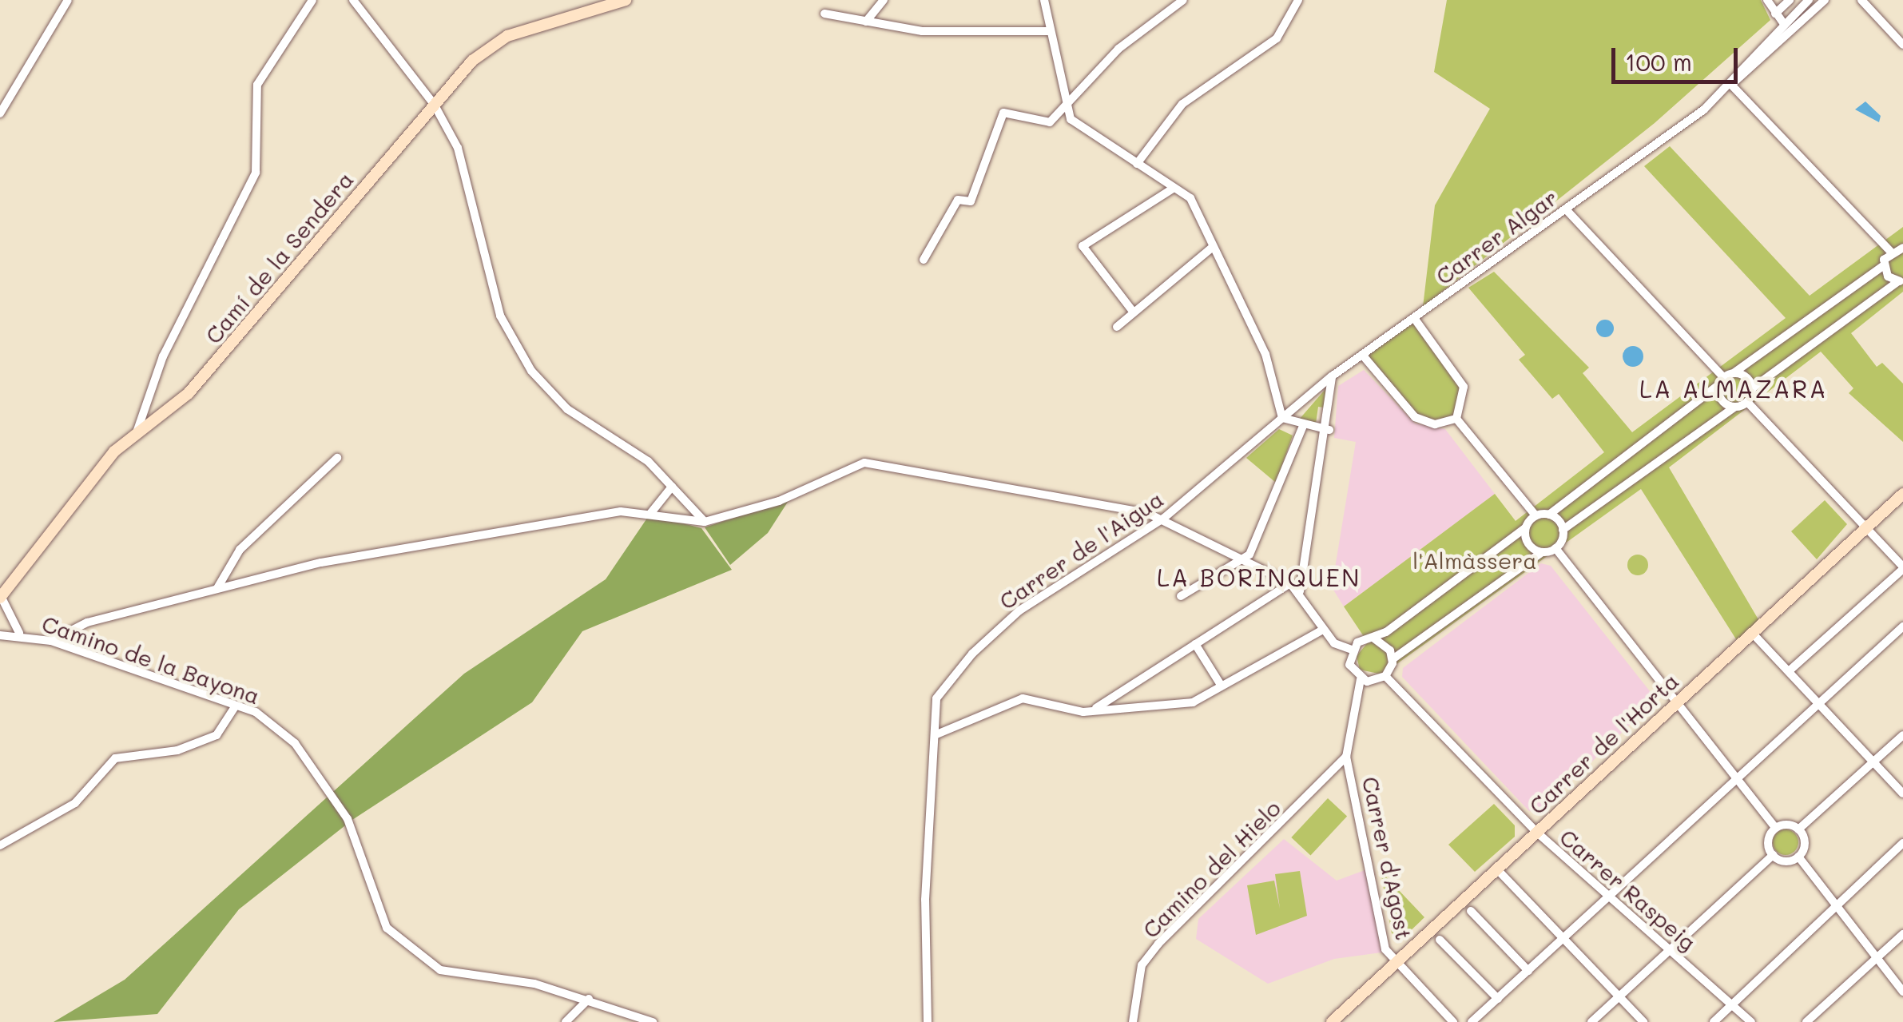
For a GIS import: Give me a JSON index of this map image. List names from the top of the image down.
{
  "streets": {
    "street": [
      "Carrer Algar",
      "Camí de la Sendera",
      "Carrer de l'Aigua",
      "Camino de la Bayona",
      "Carrer de l'Horta",
      "Carrer d'Agost",
      "Camino del Hielo",
      "Carrer Raspeig"
    ]
  },
  "crossings": [
    ["Carrer Algar", "Carrer de l'Aigua"],
    ["Carrer de l'Horta", "Carrer d'Agost"],
    ["Carrer de l'Horta", "Carrer Raspeig"],
    ["Carrer d'Agost", "Camino del Hielo"],
    ["Carrer d'Agost", "Carrer Raspeig"]
  ],
  "districts": ["LA ALMAZARA", "LA BORINQUEN"],
  "parks": ["l'Almàssera"],
  "scale_bar": "100 m"
}
